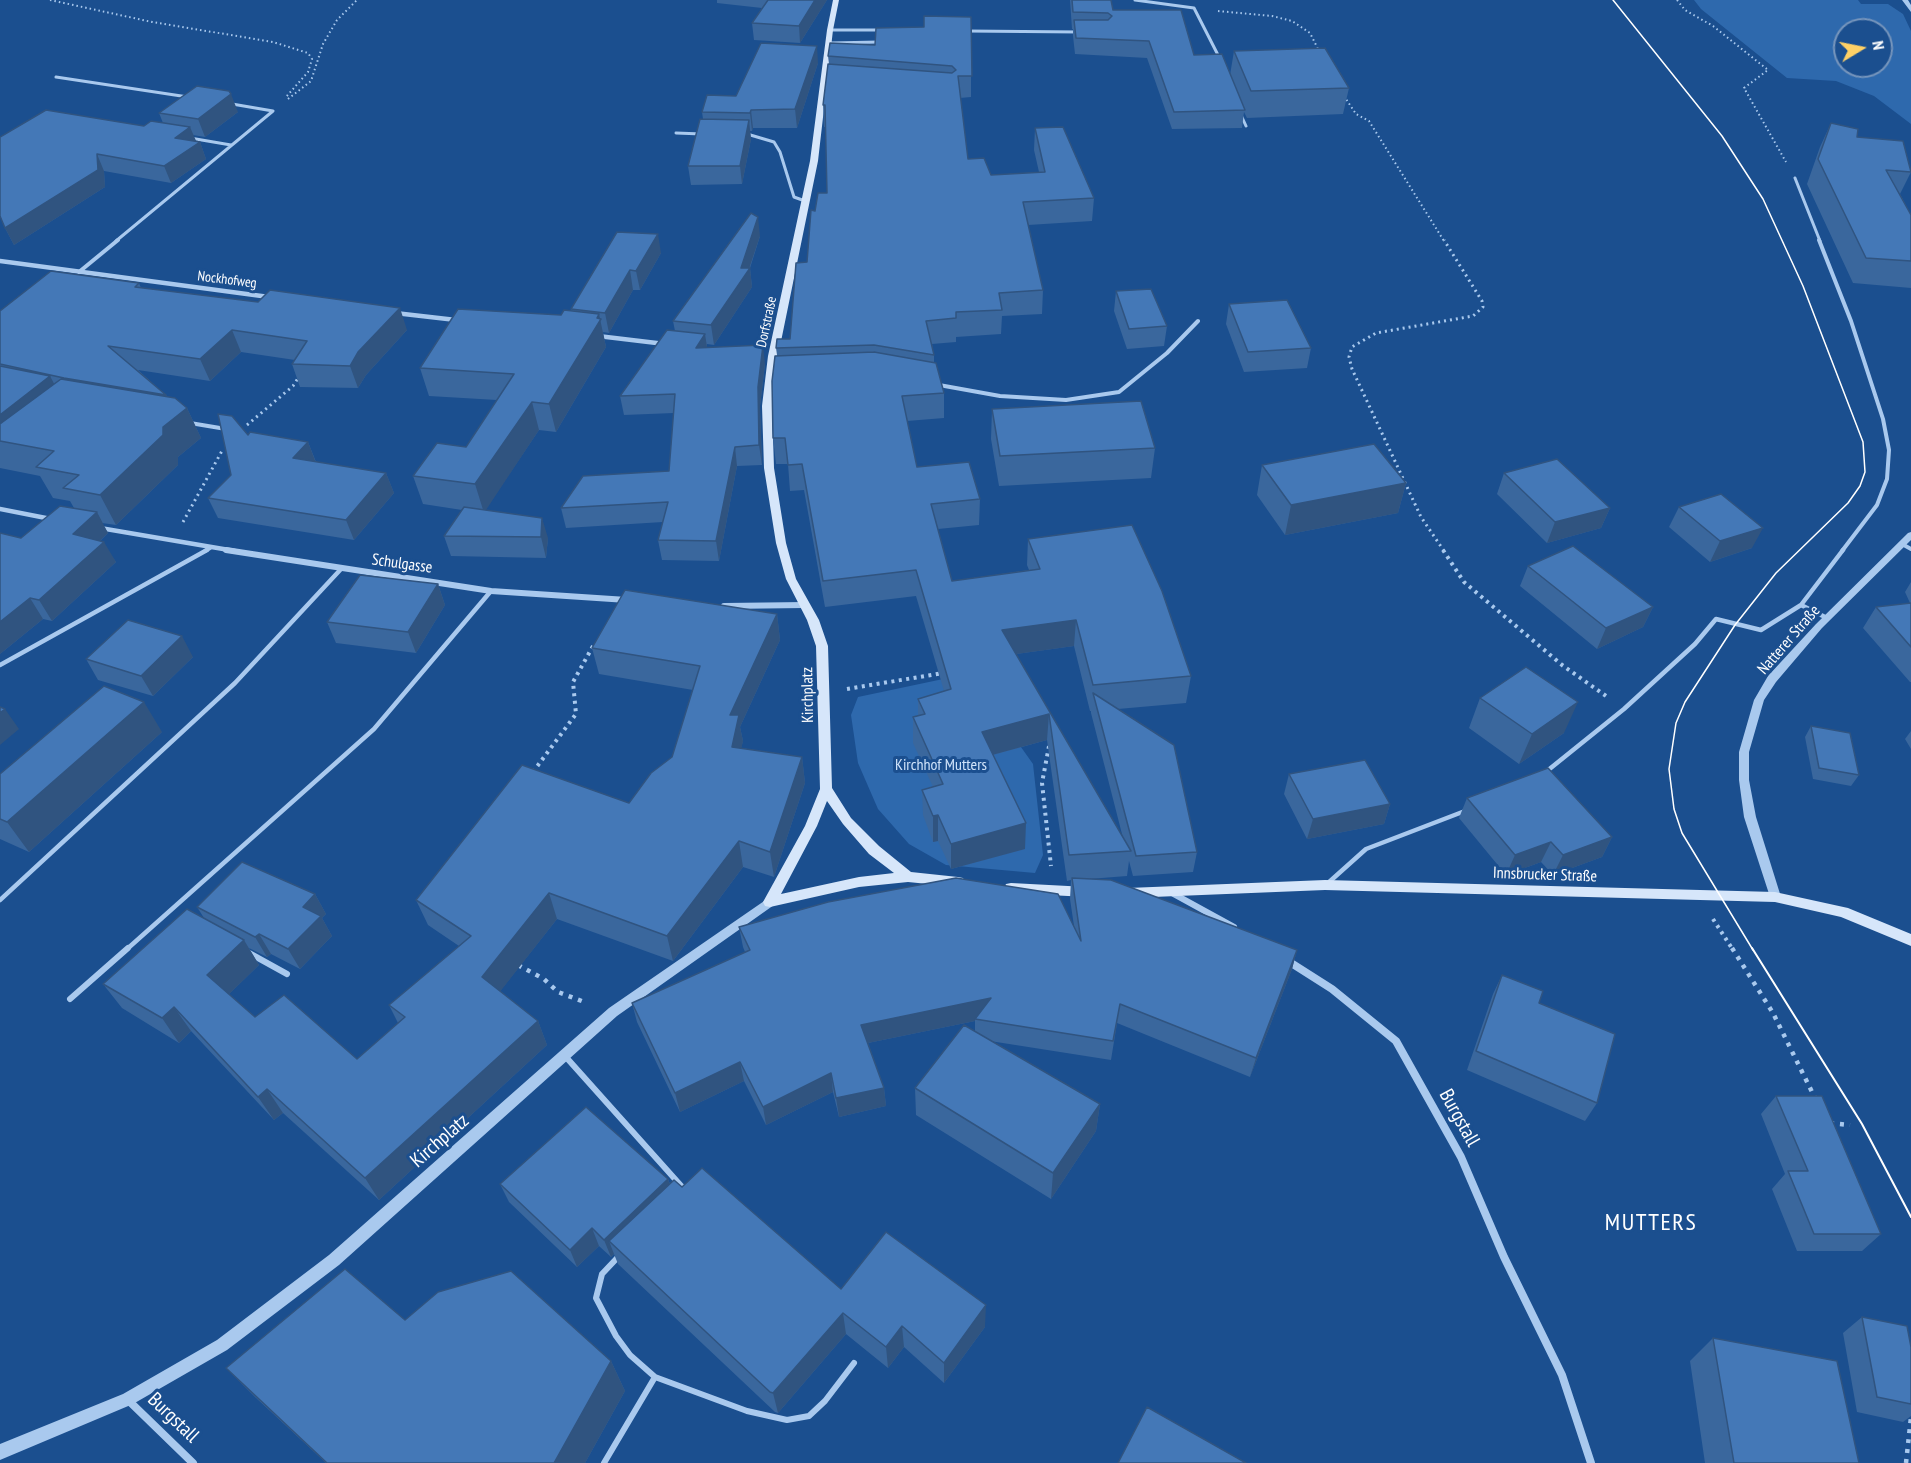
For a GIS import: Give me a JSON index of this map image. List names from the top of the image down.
{
  "streets": {
    "main road": ["Dorfstraße", "Kirchplatz", "Innsbrucker Straße"],
    "street": [
      "Nockhofweg",
      "Schulgasse",
      "Natterer Straße",
      "Burgstall"
    ]
  },
  "crossings": [
    ["Dorfstraße", "Kirchplatz"],
    ["Natterer Straße", "Innsbrucker Straße"],
    ["Kirchplatz", "Burgstall"]
  ],
  "districts": ["MUTTERS"],
  "parks": ["Kirchhof Mutters"],
  "north": "right"
}
